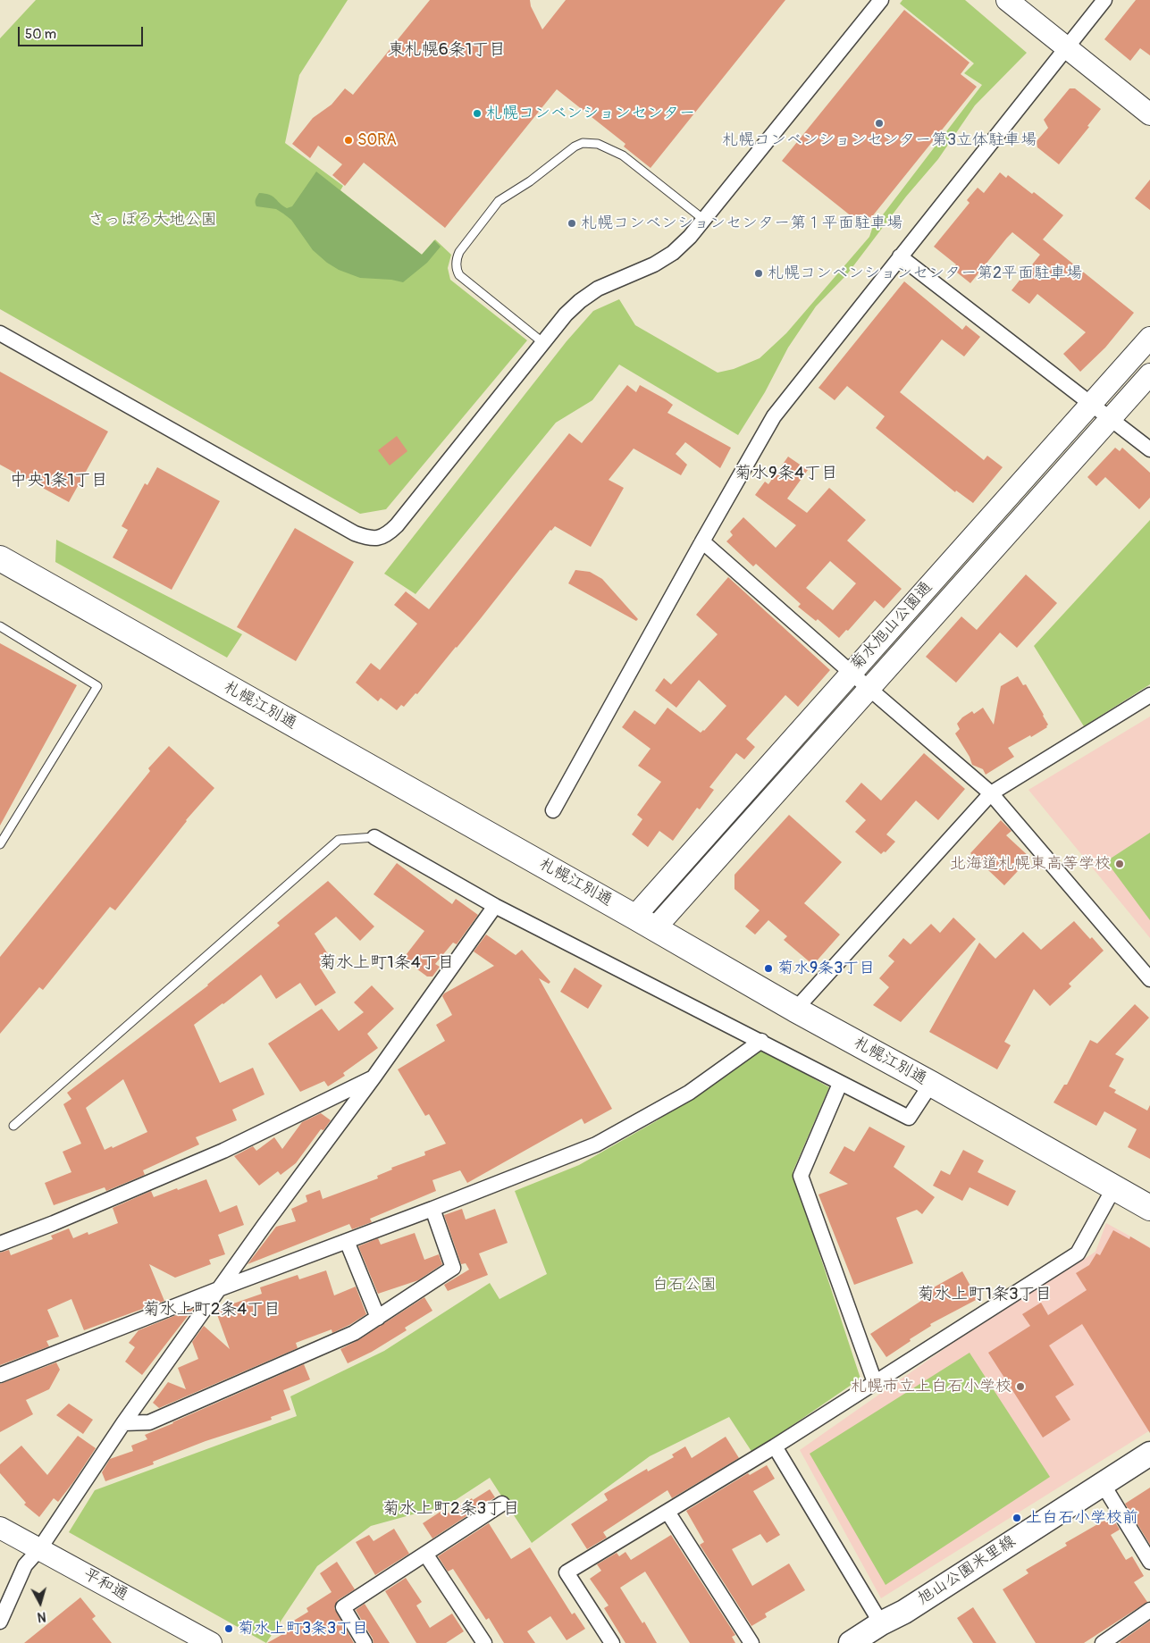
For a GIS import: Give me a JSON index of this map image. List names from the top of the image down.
{
  "streets": {
    "highway": ["札幌江別通"],
    "main road": ["旭山公園米里線"],
    "street": ["菊水旭山公園通", "平和通"]
  },
  "crossings": [
    ["菊水旭山公園通", "札幌江別通"]
  ],
  "districts": [
    "東札幌6条1丁目",
    "菊水9条4丁目",
    "中央1条1丁目",
    "菊水上町1条4丁目",
    "菊水上町1条3丁目",
    "菊水上町2条4丁目",
    "菊水上町2条3丁目"
  ],
  "parks": ["さっぽろ大地公園", "白石公園"],
  "places": [
    "札幌コンベンションセンター",
    "札幌コンベンションセンター第3立体駐車場",
    "SORA",
    "札幌コンベンションセンター第１平面駐車場",
    "札幌コンベンションセンター第2平面駐車場",
    "北海道札幌東高等学校",
    "菊水9条3丁目",
    "札幌市立上白石小学校",
    "上白石小学校前",
    "菊水上町3条3丁目"
  ],
  "scale_bar": "50 m",
  "north": "bottom"
}
